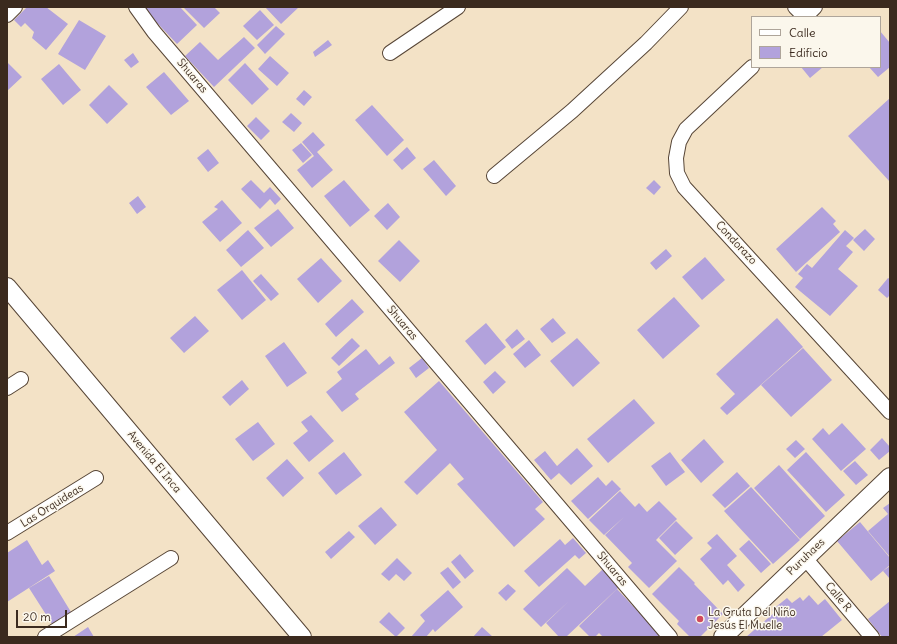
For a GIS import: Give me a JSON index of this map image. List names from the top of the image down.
{
  "streets": {
    "street": [
      "Shuaras",
      "Condorazo",
      "Avenida El Inca",
      "Las Orquideas",
      "Puruhaes",
      "Calle R"
    ]
  },
  "crossings": [
    ["Puruhaes", "Calle R"]
  ],
  "places": ["La Gruta Del Niño Jesús El Muelle"],
  "legend": ["Calle", "Edificio"],
  "scale_bar": "20 m"
}
